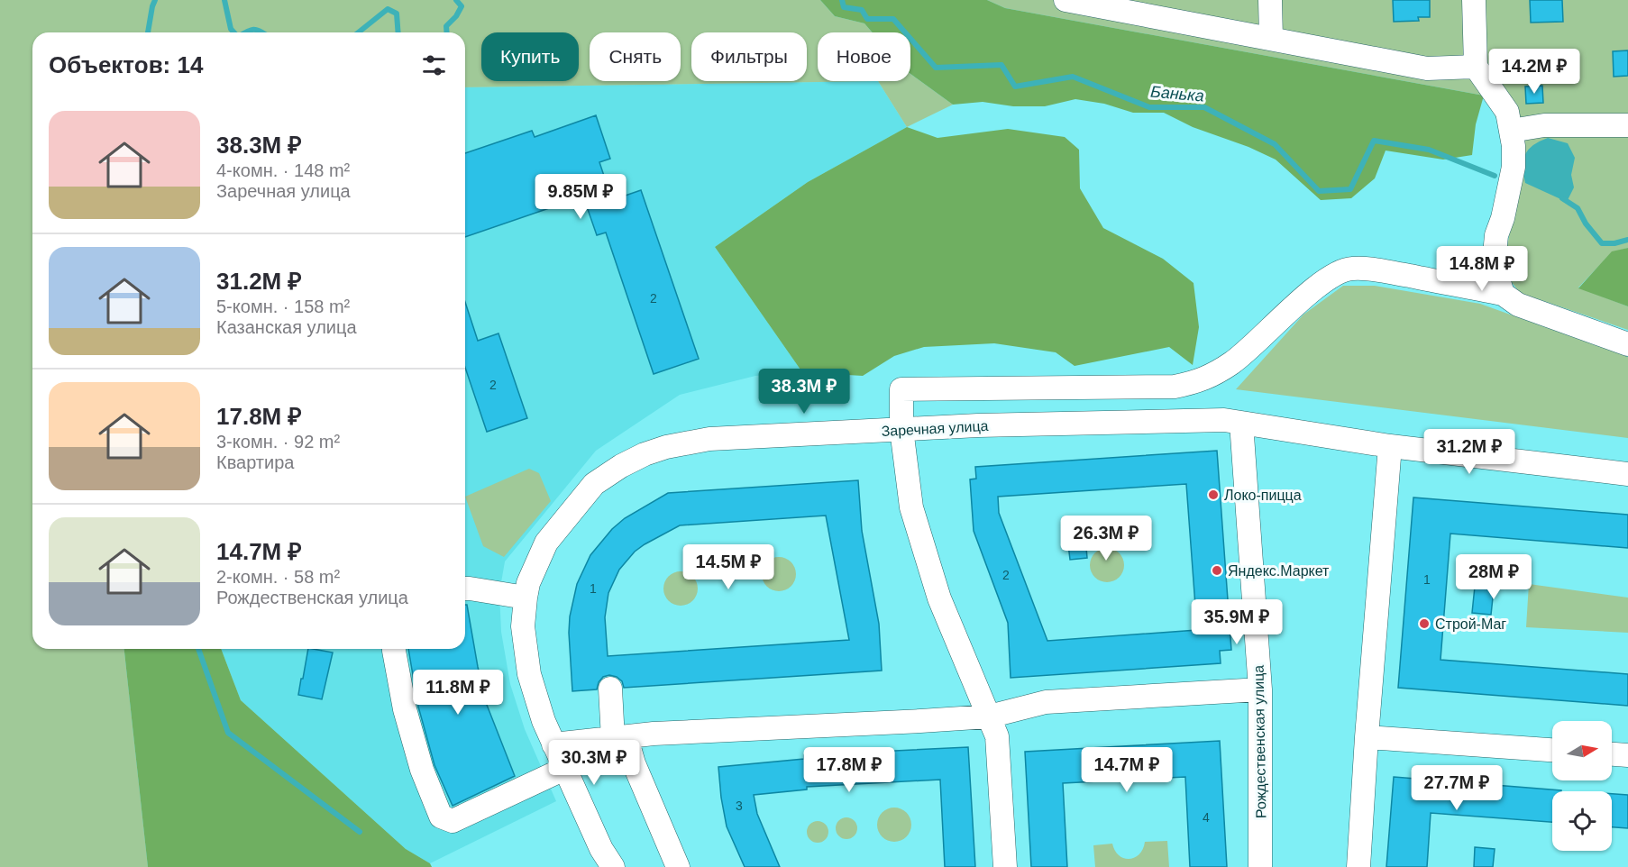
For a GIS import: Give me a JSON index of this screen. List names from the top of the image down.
{
  "streets": {
    "street": ["Заречная улица", "Рождественская улица"]
  },
  "crossings": [
    ["Заречная улица", "Рождественская улица"]
  ],
  "water": ["Банька"],
  "places": ["Локо-пицца", "Яндекс.Маркет", "Строй-Маг"],
  "house_numbers": [
    "2",
    "2",
    "2",
    "1",
    "1",
    "3",
    "4"
  ],
  "north": "right",
  "page": {
    "chip": [
      "Купить",
      "Снять",
      "Фильтры",
      "Новое"
    ],
    "heading": "Объектов: 14",
    "price": [
      "14.2M ₽",
      "9.85M ₽",
      "14.8M ₽",
      "38.3M ₽",
      "31.2M ₽",
      "26.3M ₽",
      "14.5M ₽",
      "28M ₽",
      "35.9M ₽",
      "11.8M ₽",
      "30.3M ₽",
      "17.8M ₽",
      "14.7M ₽",
      "27.7M ₽"
    ],
    "list": [
      {
        "name": "38.3M ₽",
        "note": "4-комн. · 148 m² · Заречная улица"
      },
      {
        "name": "31.2M ₽",
        "note": "5-комн. · 158 m² · Казанская улица"
      },
      {
        "name": "17.8M ₽",
        "note": "3-комн. · 92 m² · Квартира"
      },
      {
        "name": "14.7M ₽",
        "note": "2-комн. · 58 m² · Рождественская улица"
      }
    ]
  }
}
